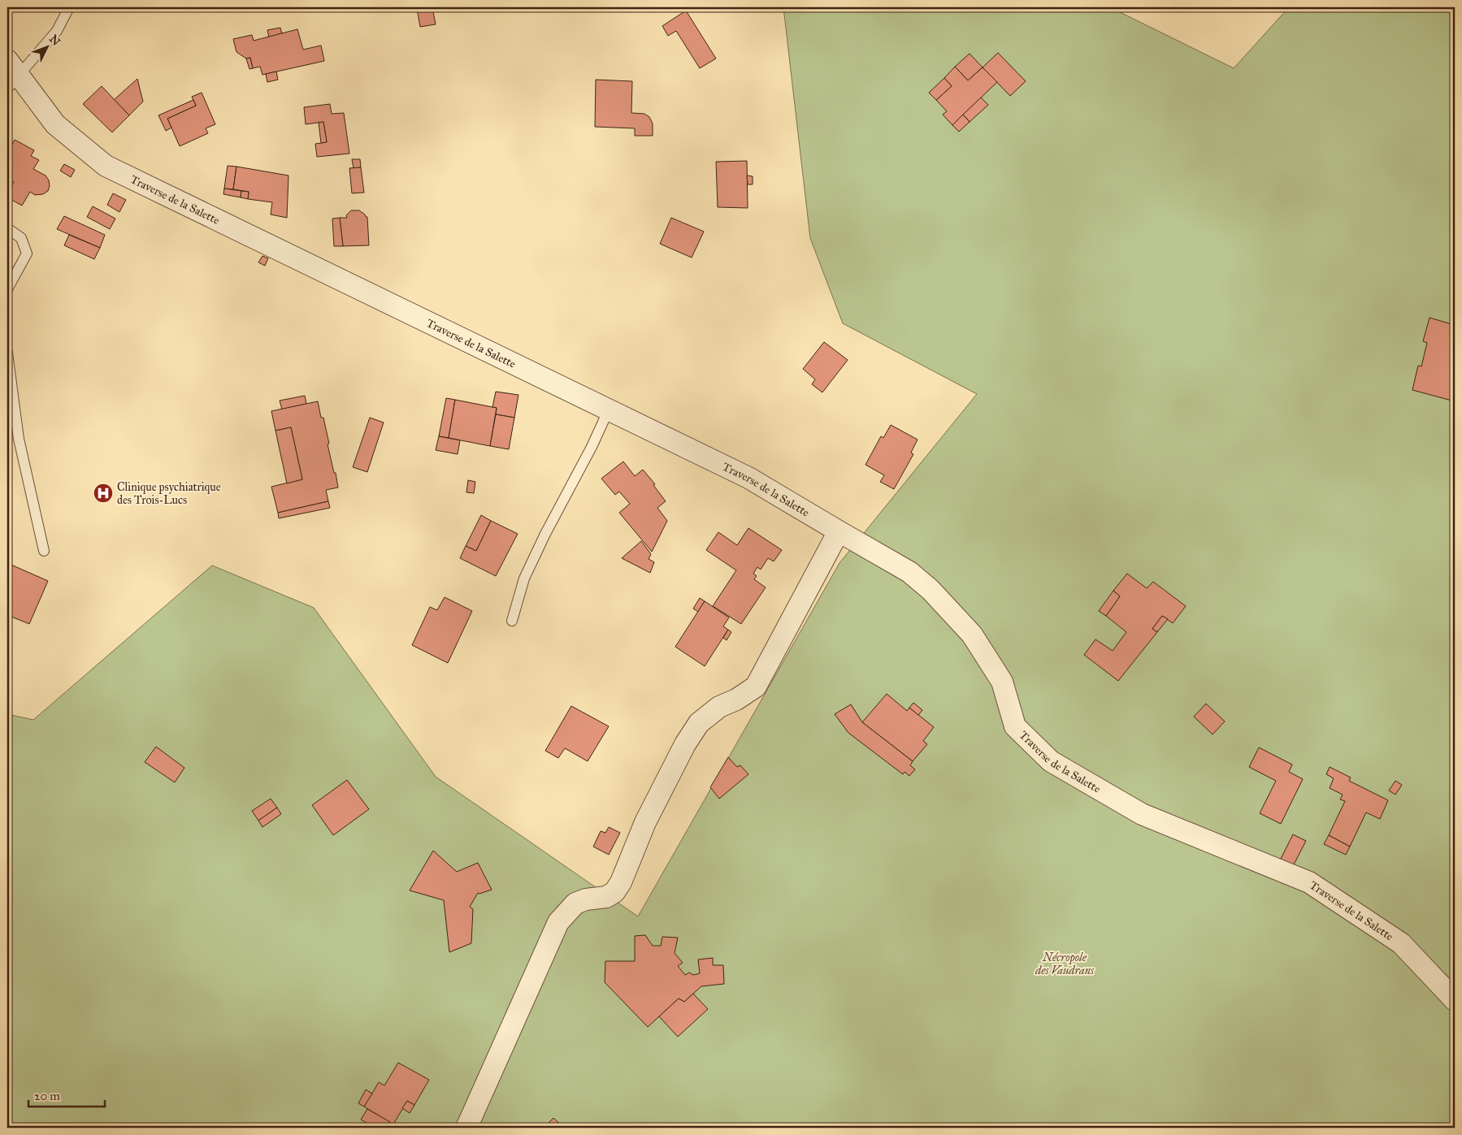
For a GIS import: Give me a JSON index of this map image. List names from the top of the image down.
{
  "streets": {
    "street": ["Traverse de la Salette"]
  },
  "parks": ["Nécropole des Vaudrans"],
  "places": {
    "hospital": ["Clinique psychiatrique des Trois-Lucs"]
  },
  "scale_bar": "20 m",
  "north": "top right"
}
